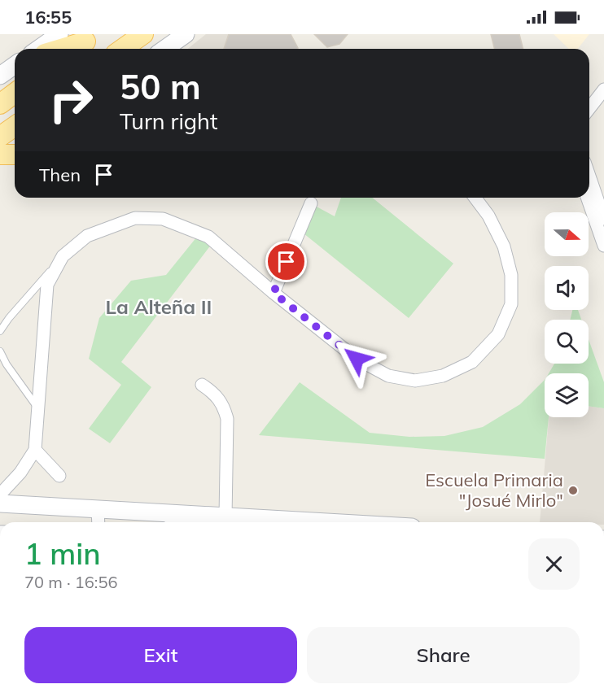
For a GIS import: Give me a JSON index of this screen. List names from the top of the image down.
{
  "districts": ["La Alteña II"],
  "places": ["Escuela Primaria \"Josué Mirlo\""],
  "north": "right",
  "page": {
    "status": "16:55",
    "turn": ["50 m", "Turn right"],
    "then": "Then",
    "heading": ["1 min", "70 m · 16:56"],
    "buttons": ["Exit", "Share"]
  }
}
